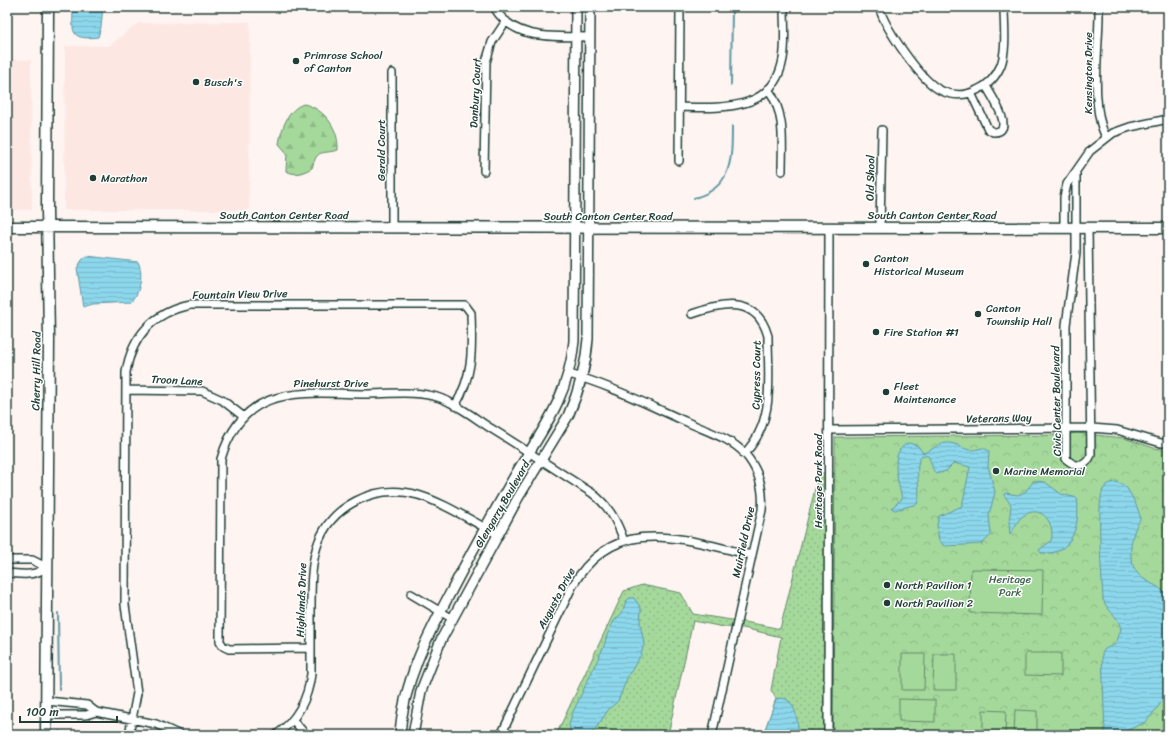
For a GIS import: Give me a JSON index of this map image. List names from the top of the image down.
{
  "streets": {
    "main road": ["South Canton Center Road", "Cherry Hill Road"],
    "street": [
      "Kensington Drive",
      "Danbury Court",
      "Gerald Court",
      "Old Shool",
      "Fountain View Drive",
      "Cypress Court",
      "Troon Lane",
      "Pinehurst Drive",
      "Civic Center Boulevard",
      "Veterans Way",
      "Heritage Park Road",
      "Glengarry Boulevard",
      "Muirfield Drive",
      "Augusta Drive",
      "Highlands Drive"
    ]
  },
  "crossings": [
    ["Gerald Court", "South Canton Center Road"],
    ["Old Shool", "South Canton Center Road"],
    ["South Canton Center Road", "Cherry Hill Road"],
    ["South Canton Center Road", "Civic Center Boulevard"],
    ["South Canton Center Road", "Heritage Park Road"],
    ["South Canton Center Road", "Glengarry Boulevard"],
    ["Fountain View Drive", "Troon Lane"],
    ["Fountain View Drive", "Pinehurst Drive"],
    ["Cypress Court", "Muirfield Drive"],
    ["Troon Lane", "Pinehurst Drive"],
    ["Pinehurst Drive", "Glengarry Boulevard"],
    ["Pinehurst Drive", "Augusta Drive"],
    ["Pinehurst Drive", "Highlands Drive"],
    ["Civic Center Boulevard", "Veterans Way"],
    ["Veterans Way", "Heritage Park Road"],
    ["Glengarry Boulevard", "Muirfield Drive"],
    ["Glengarry Boulevard", "Highlands Drive"],
    ["Muirfield Drive", "Augusta Drive"]
  ],
  "parks": ["Heritage Park"],
  "places": [
    "Primrose School of Canton",
    "Busch's",
    "Marathon",
    "Canton Historical Museum",
    "Canton Township Hall",
    "Fire Station #1",
    "Fleet Maintenance",
    "Marine Memorial",
    "North Pavilion 1",
    "North Pavilion 2"
  ],
  "scale_bar": "100 m"
}
